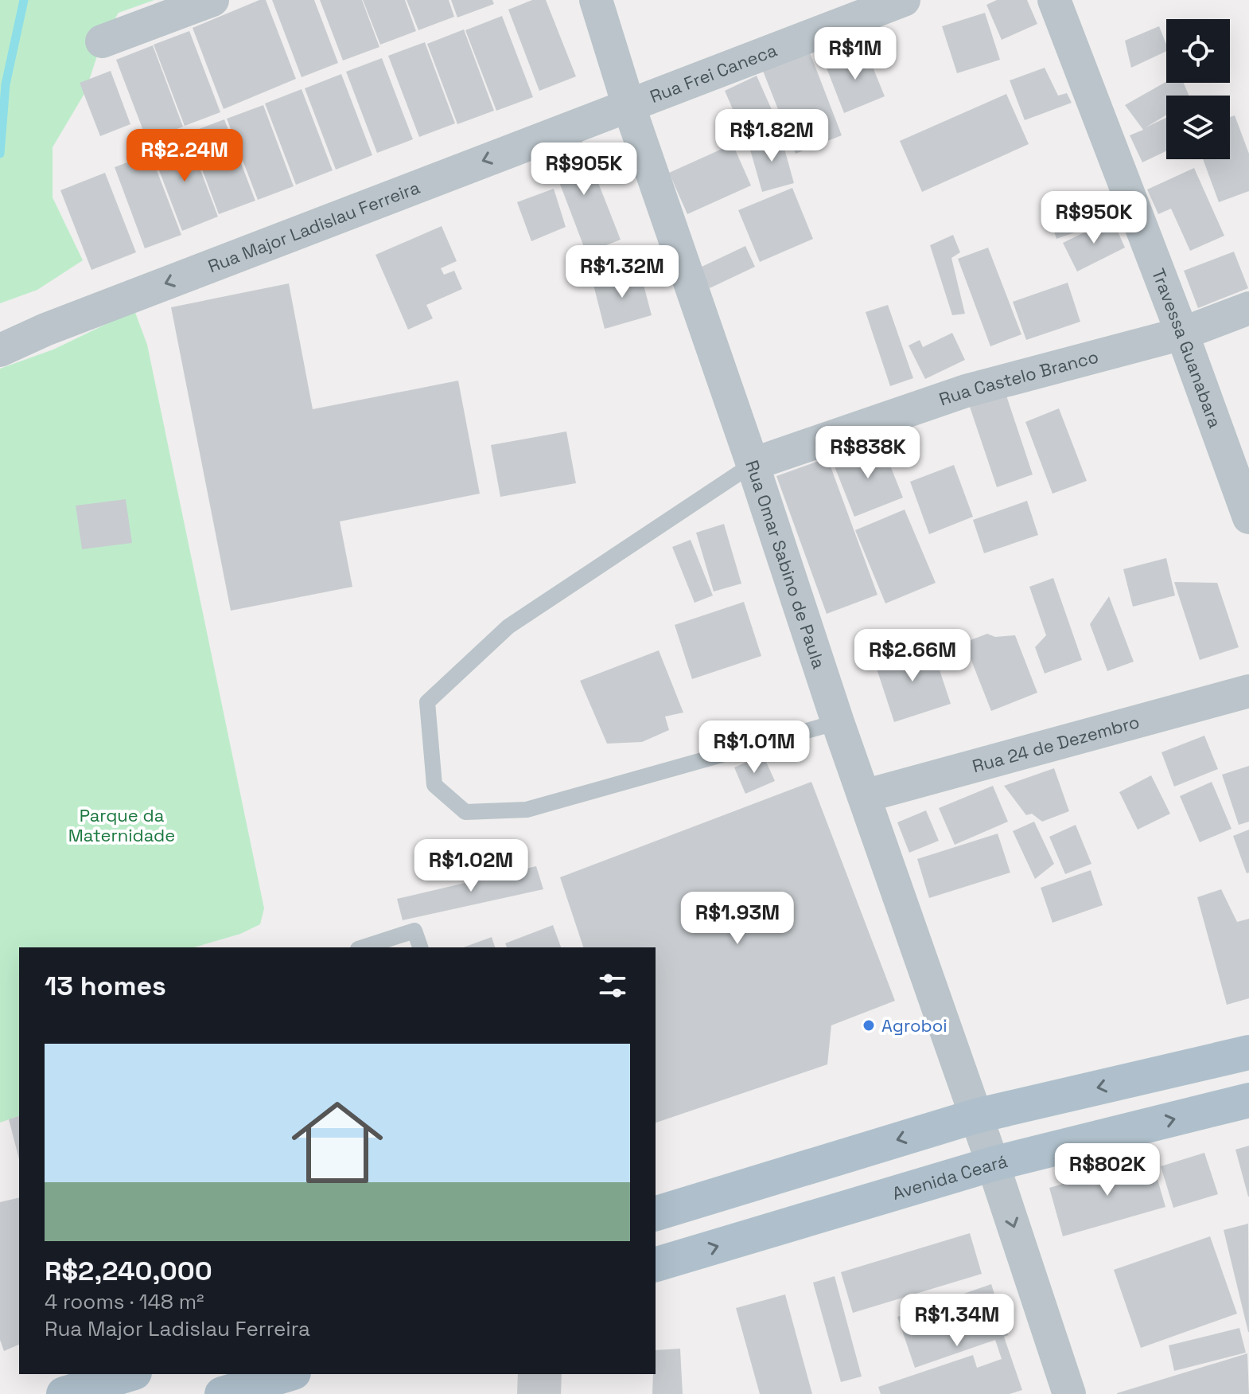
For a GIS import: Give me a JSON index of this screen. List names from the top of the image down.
{
  "streets": {
    "main road": ["Avenida Ceará"],
    "street": [
      "Rua Frei Caneca",
      "Rua Major Ladislau Ferreira",
      "Travessa Guanabara",
      "Rua Castelo Branco",
      "Rua Omar Sabino de Paula",
      "Rua 24 de Dezembro"
    ]
  },
  "crossings": [
    ["Rua Frei Caneca", "Rua Major Ladislau Ferreira"],
    ["Rua Frei Caneca", "Rua Omar Sabino de Paula"],
    ["Rua Major Ladislau Ferreira", "Rua Omar Sabino de Paula"],
    ["Travessa Guanabara", "Rua Castelo Branco"],
    ["Rua Castelo Branco", "Rua Omar Sabino de Paula"],
    ["Rua Omar Sabino de Paula", "Rua 24 de Dezembro"],
    ["Rua Omar Sabino de Paula", "Avenida Ceará"]
  ],
  "one_way": ["Rua Major Ladislau Ferreira"],
  "parks": ["Parque da Maternidade"],
  "places": ["Agroboi"],
  "page": {
    "price": [
      "R$1M",
      "R$1.82M",
      "R$2.24M",
      "R$905K",
      "R$950K",
      "R$1.32M",
      "R$838K",
      "R$2.66M",
      "R$1.01M",
      "R$1.02M",
      "R$1.93M",
      "R$802K",
      "R$1.34M"
    ],
    "heading": "13 homes",
    "list": [
      {
        "name": "R$2,240,000",
        "note": "4 rooms · 148 m² · Rua Major Ladislau Ferreira"
      }
    ]
  }
}
